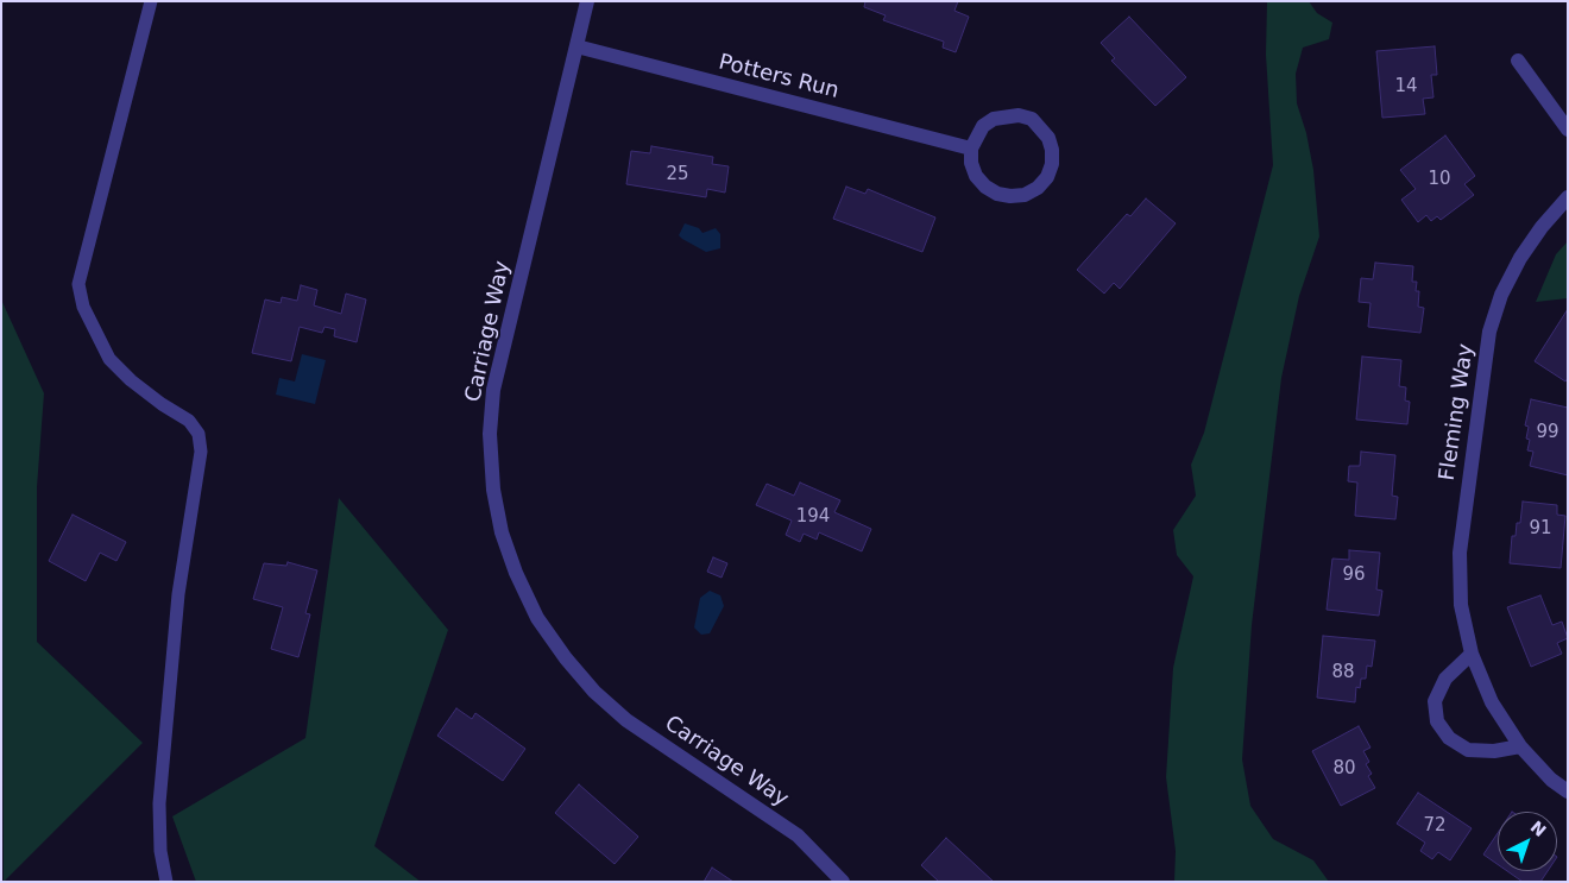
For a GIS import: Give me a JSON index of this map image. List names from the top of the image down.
{
  "streets": {
    "street": ["Potters Run", "Carriage Way", "Fleming Way"]
  },
  "crossings": [
    ["Potters Run", "Carriage Way"]
  ],
  "house_numbers": [
    "14",
    "25",
    "10",
    "99",
    "194",
    "91",
    "96",
    "88",
    "80",
    "72"
  ],
  "north": "top right"
}
